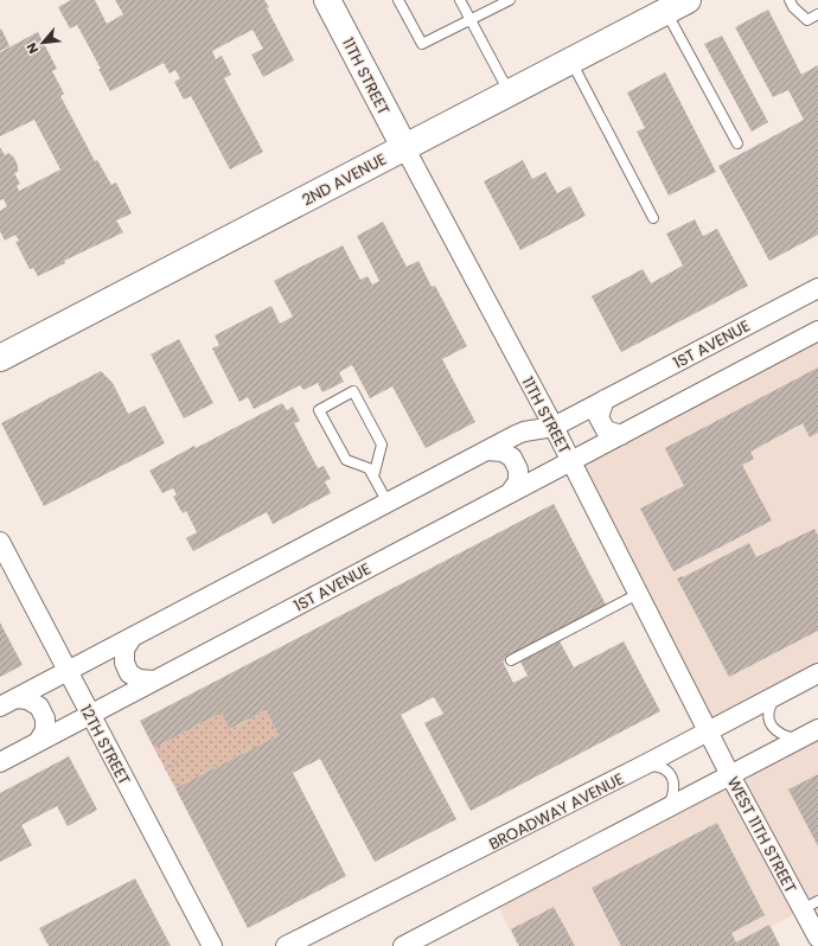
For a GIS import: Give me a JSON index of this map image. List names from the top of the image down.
{
  "streets": {
    "main road": ["11TH STREET", "2ND AVENUE"],
    "street": [
      "1ST AVENUE",
      "12TH STREET",
      "BROADWAY AVENUE",
      "WEST 11TH STREET"
    ]
  },
  "crossings": [
    ["11TH STREET", "2ND AVENUE"],
    ["11TH STREET", "1ST AVENUE"],
    ["11TH STREET", "BROADWAY AVENUE"],
    ["11TH STREET", "WEST 11TH STREET"],
    ["1ST AVENUE", "12TH STREET"],
    ["BROADWAY AVENUE", "WEST 11TH STREET"]
  ],
  "north": "bottom left"
}
